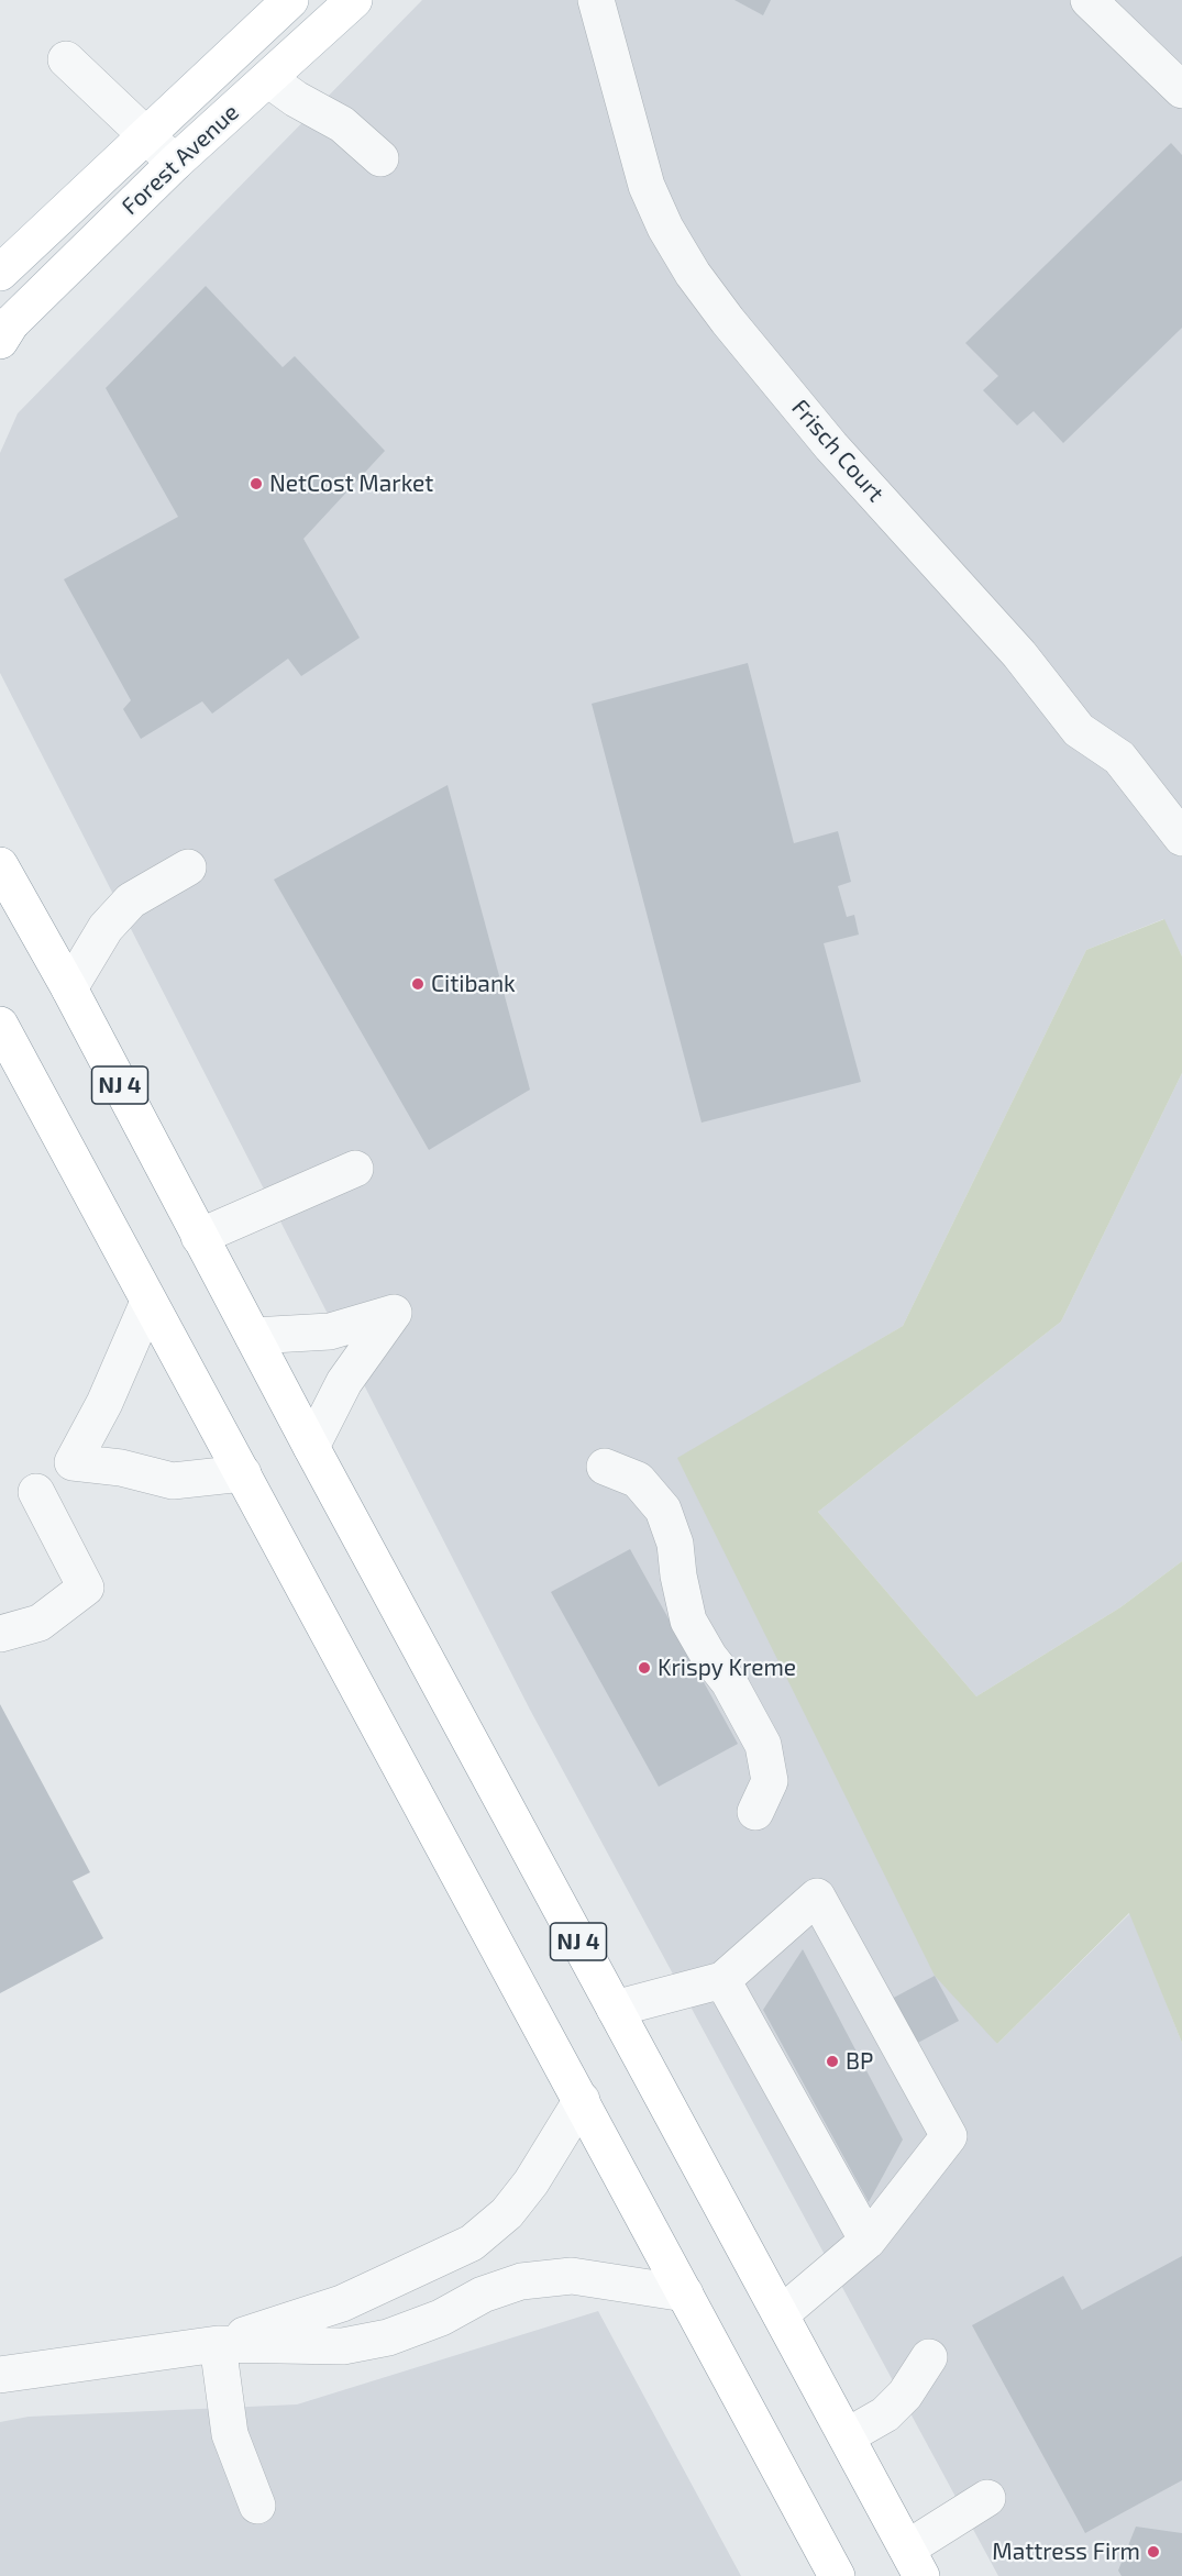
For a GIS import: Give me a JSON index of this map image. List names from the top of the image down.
{
  "streets": {
    "main road": ["Forest Avenue", "NJ 4"],
    "street": ["Frisch Court"]
  },
  "places": [
    "NetCost Market",
    "Citibank",
    "Krispy Kreme",
    "BP",
    "Mattress Firm"
  ]
}
